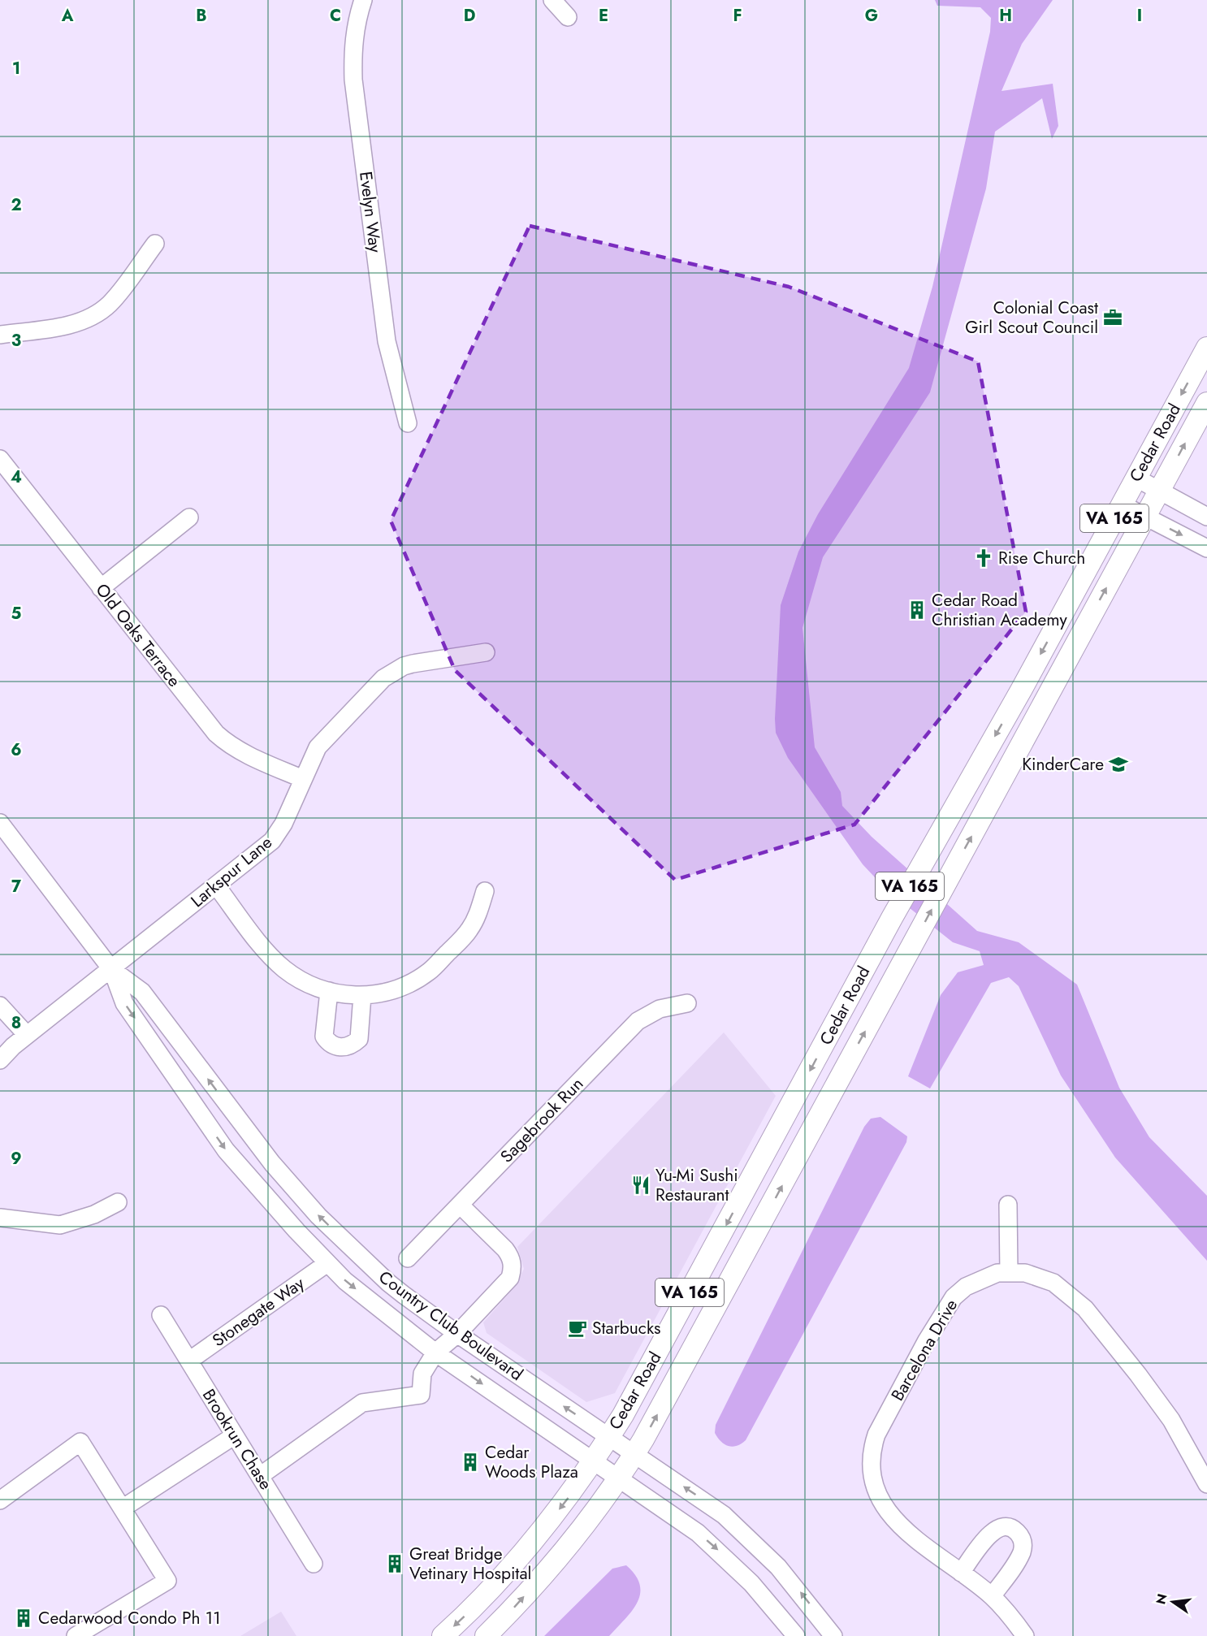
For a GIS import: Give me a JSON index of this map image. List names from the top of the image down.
{
  "streets": {
    "main road": ["Cedar Road", "VA 165"],
    "street": [
      "Evelyn Way",
      "Old Oaks Terrace",
      "Larkspur Lane",
      "Sagebrook Run",
      "Stonegate Way",
      "Country Club Boulevard",
      "Barcelona Drive",
      "Brookrun Chase"
    ]
  },
  "crossings": [
    ["Cedar Road", "Country Club Boulevard"],
    ["Old Oaks Terrace", "Larkspur Lane"],
    ["Larkspur Lane", "Country Club Boulevard"],
    ["Stonegate Way", "Country Club Boulevard"],
    ["Stonegate Way", "Brookrun Chase"]
  ],
  "places": {
    "office": ["Colonial Coast Girl Scout Council"],
    "church": ["Rise Church"],
    "building": [
      "Cedar Road Christian Academy",
      "Cedar Woods Plaza",
      "Great Bridge Vetinary Hospital",
      "Cedarwood Condo Ph 11"
    ],
    "school or university": ["KinderCare"],
    "restaurant": ["Yu-Mi Sushi Restaurant"],
    "cafe": ["Starbucks"]
  },
  "north": "left",
  "grid": {
    "columns": [
      "A",
      "B",
      "C",
      "D",
      "E",
      "F",
      "G",
      "H",
      "I"
    ],
    "rows": [
      "1",
      "2",
      "3",
      "4",
      "5",
      "6",
      "7",
      "8",
      "9"
    ]
  }
}
